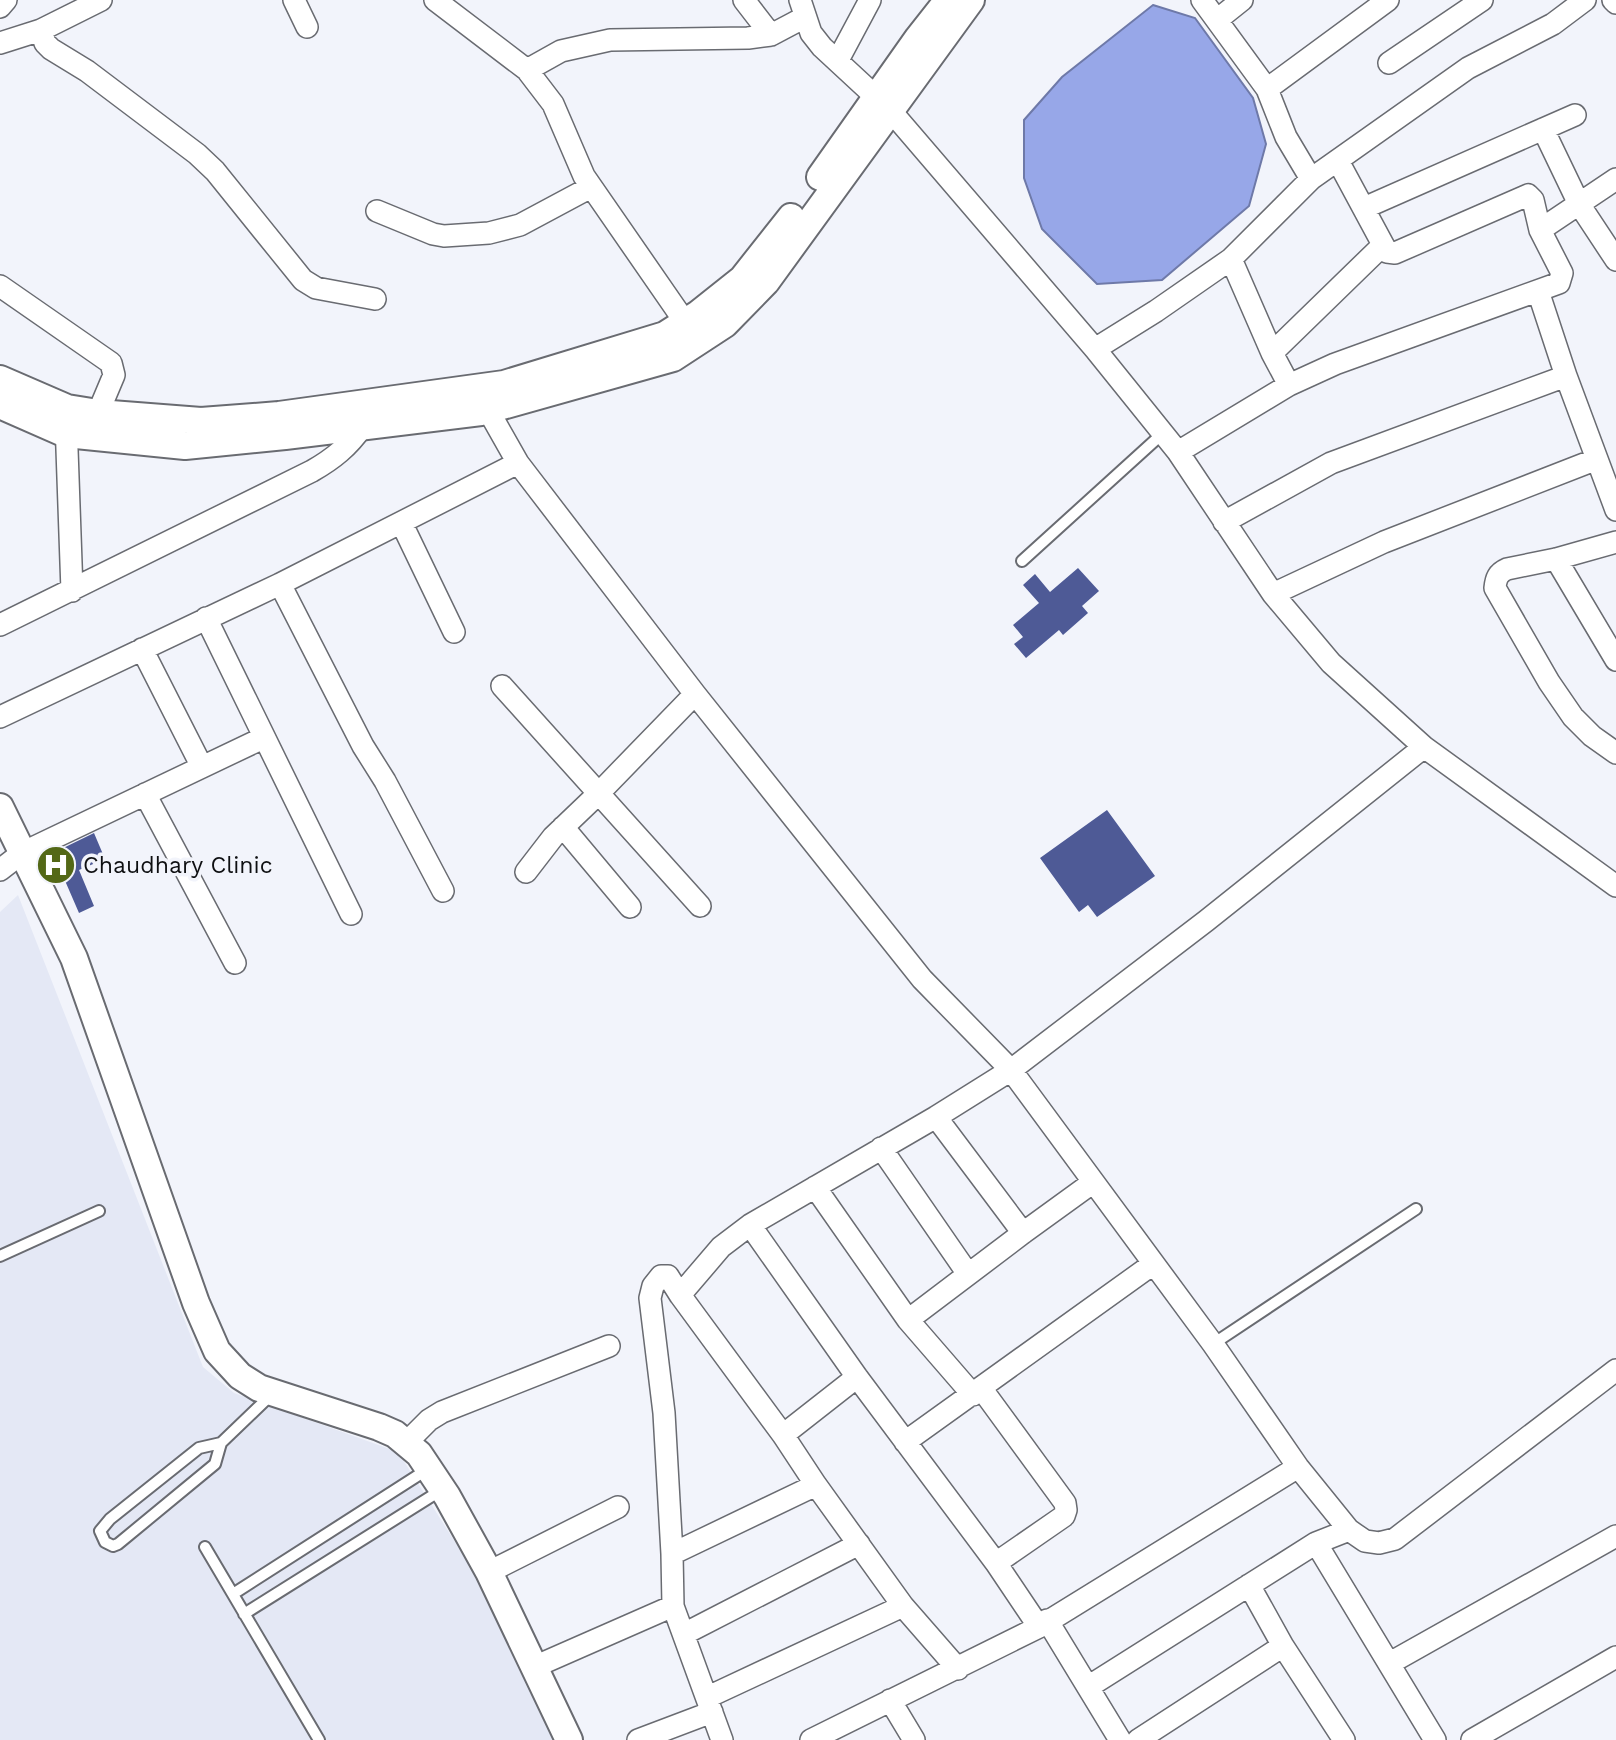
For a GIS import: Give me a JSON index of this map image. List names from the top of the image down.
{
  "places": {
    "hospital": ["Chaudhary Clinic"]
  }
}
